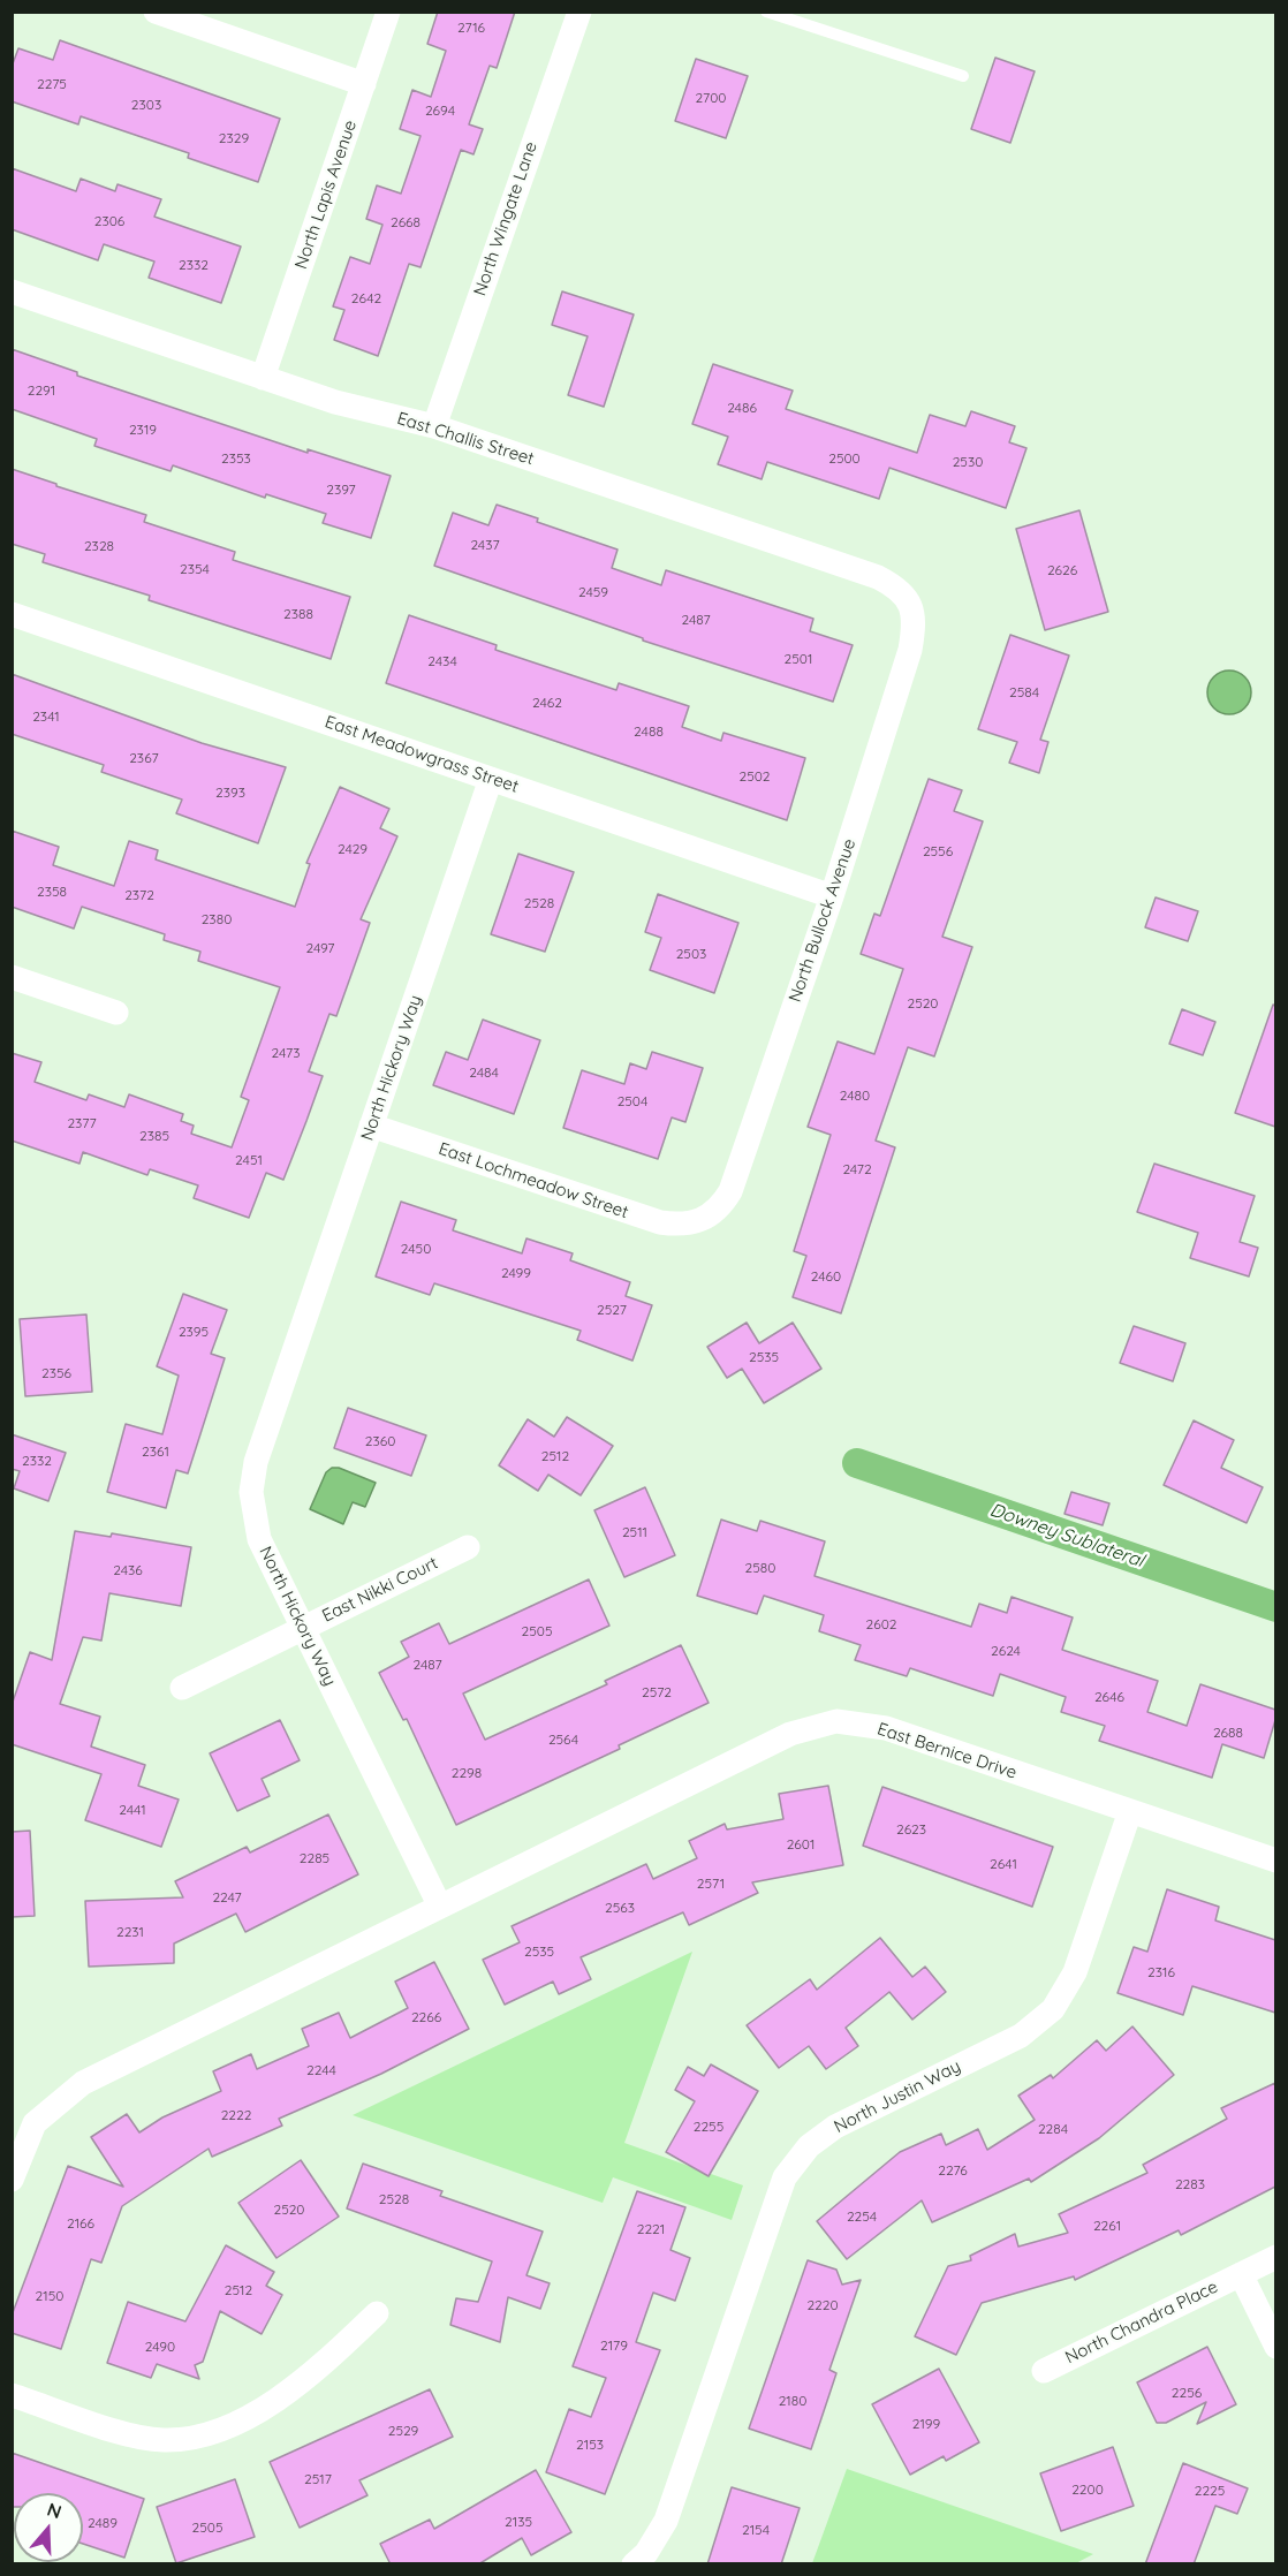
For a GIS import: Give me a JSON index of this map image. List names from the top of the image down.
{
  "streets": {
    "street": [
      "North Lapis Avenue",
      "North Wingate Lane",
      "East Challis Street",
      "East Meadowgrass Street",
      "North Bullock Avenue",
      "North Hickory Way",
      "East Lochmeadow Street",
      "East Nikki Court",
      "East Bernice Drive",
      "North Justin Way",
      "North Chandra Place"
    ]
  },
  "crossings": [
    ["North Lapis Avenue", "East Challis Street"],
    ["North Wingate Lane", "East Challis Street"],
    ["East Challis Street", "North Bullock Avenue"],
    ["East Meadowgrass Street", "North Bullock Avenue"],
    ["East Meadowgrass Street", "North Hickory Way"],
    ["North Bullock Avenue", "East Lochmeadow Street"],
    ["North Hickory Way", "East Lochmeadow Street"],
    ["North Hickory Way", "East Nikki Court"],
    ["North Hickory Way", "East Bernice Drive"],
    ["East Bernice Drive", "North Justin Way"]
  ],
  "water": ["Downey Sublateral"],
  "house_numbers": [
    "2716",
    "2275",
    "2700",
    "2303",
    "2694",
    "2329",
    "2306",
    "2668",
    "2332",
    "2642",
    "2291",
    "2486",
    "2319",
    "2353",
    "2500",
    "2530",
    "2397",
    "2437",
    "2328",
    "2354",
    "2626",
    "2459",
    "2388",
    "2487",
    "2501",
    "2434",
    "2584",
    "2462",
    "2341",
    "2488",
    "2367",
    "2502",
    "2393",
    "2429",
    "2556",
    "2358",
    "2372",
    "2528",
    "2380",
    "2497",
    "2503",
    "2520",
    "2473",
    "2484",
    "2480",
    "2504",
    "2377",
    "2385",
    "2451",
    "2472",
    "2450",
    "2499",
    "2460",
    "2527",
    "2395",
    "2535",
    "2356",
    "2360",
    "2361",
    "2512",
    "2332",
    "2511",
    "2580",
    "2436",
    "2602",
    "2505",
    "2624",
    "2487",
    "2572",
    "2646",
    "2688",
    "2564",
    "2298",
    "2441",
    "2623",
    "2601",
    "2285",
    "2641",
    "2571",
    "2247",
    "2563",
    "2231",
    "2535",
    "2316",
    "2266",
    "2244",
    "2222",
    "2255",
    "2284",
    "2276",
    "2283",
    "2528",
    "2520",
    "2254",
    "2166",
    "2261",
    "2221",
    "2512",
    "2150",
    "2220",
    "2179",
    "2490",
    "2256",
    "2180",
    "2199",
    "2529",
    "2153",
    "2517",
    "2200",
    "2225",
    "2135",
    "2489",
    "2505",
    "2154"
  ],
  "north": "top"
}
